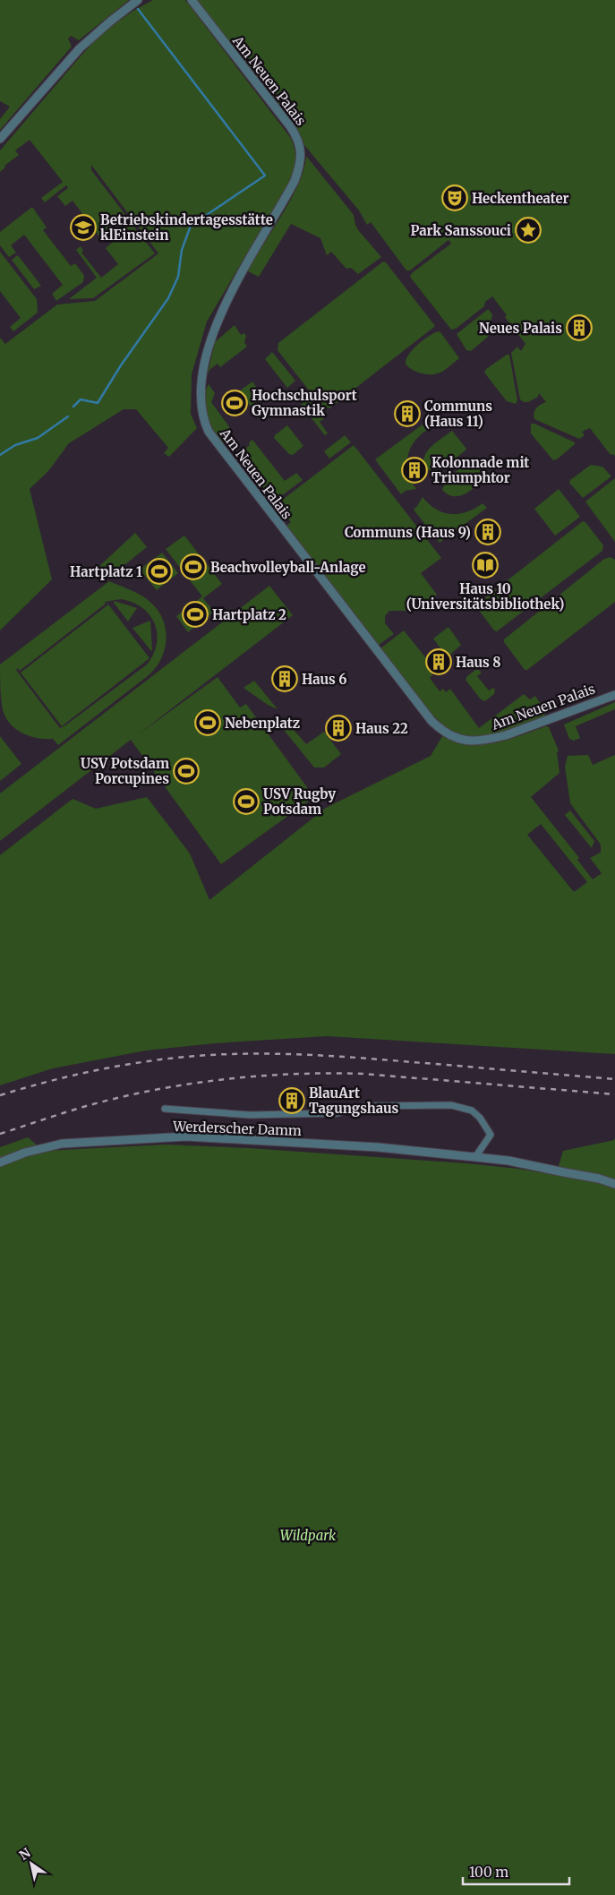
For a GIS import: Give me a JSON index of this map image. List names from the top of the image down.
{
  "streets": {
    "street": ["Am Neuen Palais", "Werderscher Damm"]
  },
  "parks": ["Wildpark"],
  "places": {
    "theatre": ["Heckentheater"],
    "school or university": ["Betriebskindertagesstätte klEinstein"],
    "place": ["Park Sanssouci"],
    "building": [
      "Neues Palais",
      "Communs (Haus 11)",
      "Kolonnade mit Triumphtor",
      "Communs (Haus 9)",
      "Haus 8",
      "Haus 6",
      "Haus 22",
      "BlauArt Tagungshaus"
    ],
    "sports": [
      "Hochschulsport Gymnastik",
      "Beachvolleyball-Anlage",
      "Hartplatz 1",
      "Hartplatz 2",
      "Nebenplatz",
      "USV Potsdam Porcupines",
      "USV Rugby Potsdam"
    ],
    "library": ["Haus 10 (Universitätsbibliothek)"]
  },
  "scale_bar": "100 m",
  "north": "top left"
}
